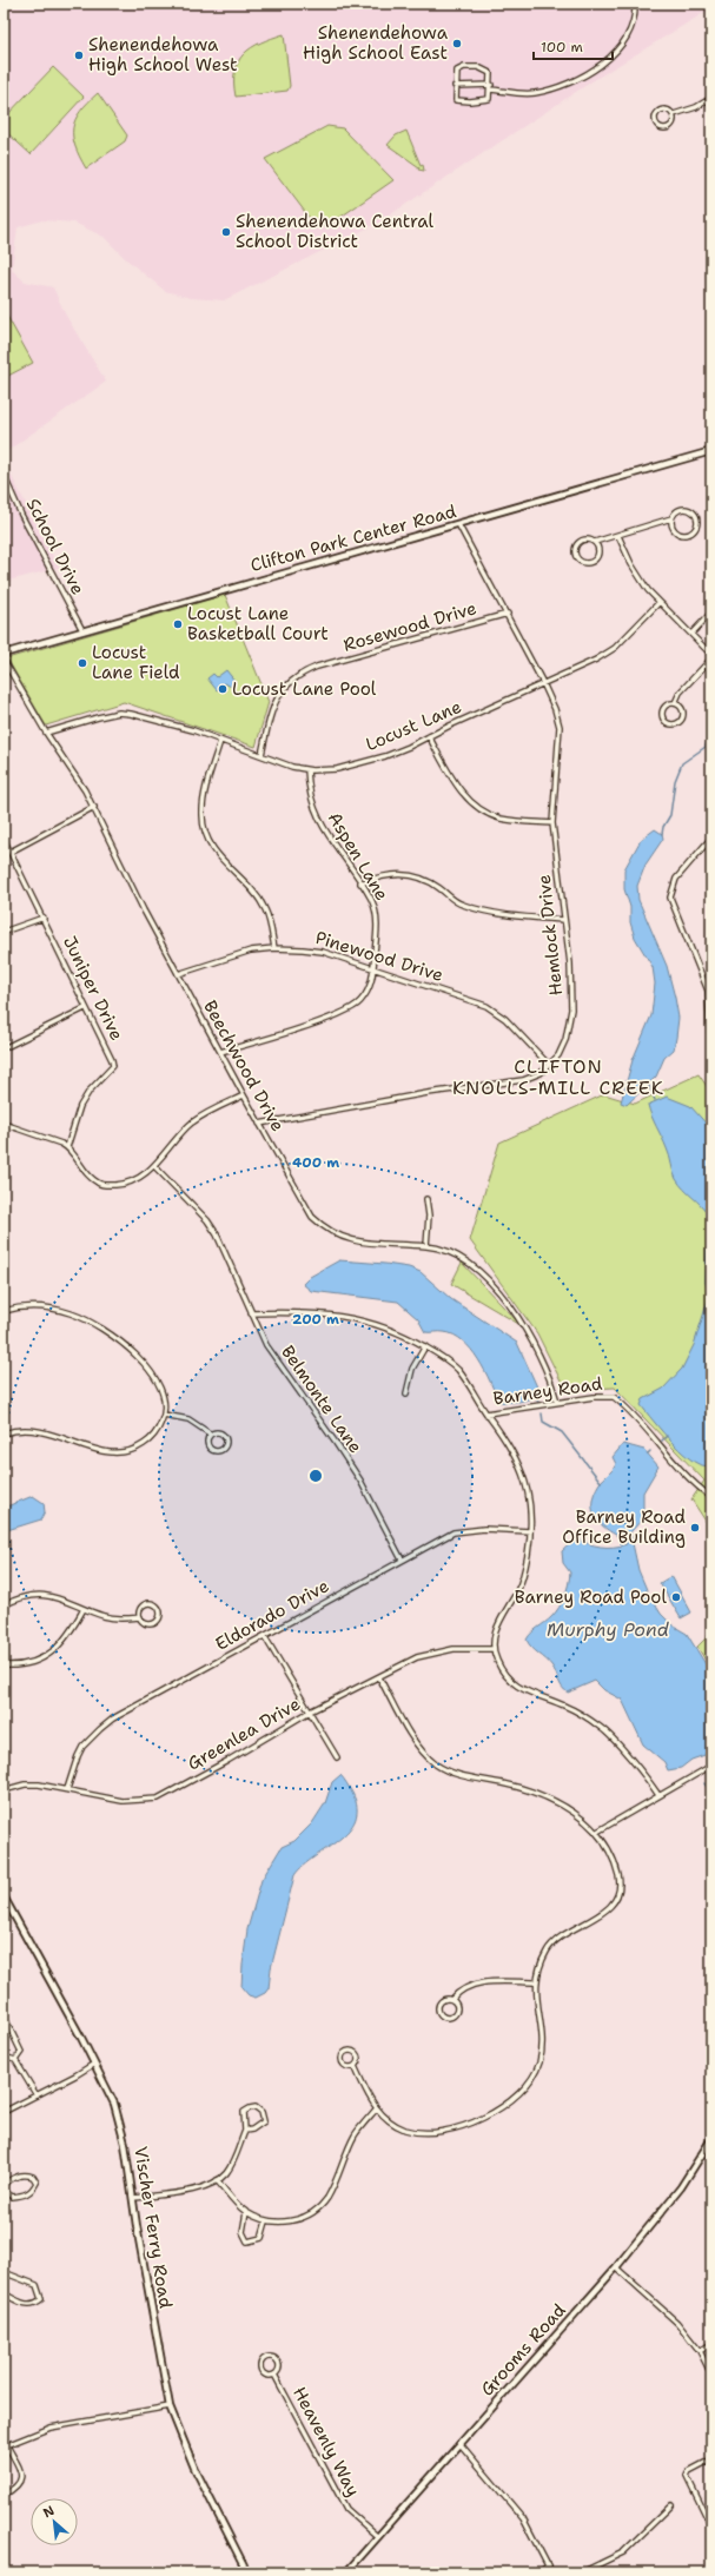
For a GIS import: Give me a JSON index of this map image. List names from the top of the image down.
{
  "streets": {
    "street": [
      "Clifton Park Center Road",
      "School Drive",
      "Rosewood Drive",
      "Locust Lane",
      "Aspen Lane",
      "Hemlock Drive",
      "Pinewood Drive",
      "Juniper Drive",
      "Beechwood Drive",
      "Barney Road",
      "Belmonte Lane",
      "Eldorado Drive",
      "Greenlea Drive",
      "Vischer Ferry Road",
      "Grooms Road",
      "Heavenly Way"
    ]
  },
  "crossings": [
    ["Clifton Park Center Road", "School Drive"],
    ["Clifton Park Center Road", "Hemlock Drive"],
    ["Rosewood Drive", "Locust Lane"],
    ["Rosewood Drive", "Hemlock Drive"],
    ["Locust Lane", "Aspen Lane"],
    ["Locust Lane", "Hemlock Drive"],
    ["Locust Lane", "Beechwood Drive"],
    ["Aspen Lane", "Pinewood Drive"],
    ["Aspen Lane", "Beechwood Drive"],
    ["Hemlock Drive", "Pinewood Drive"],
    ["Hemlock Drive", "Beechwood Drive"],
    ["Pinewood Drive", "Beechwood Drive"],
    ["Beechwood Drive", "Barney Road"],
    ["Belmonte Lane", "Eldorado Drive"],
    ["Eldorado Drive", "Greenlea Drive"],
    ["Grooms Road", "Heavenly Way"]
  ],
  "districts": ["CLIFTON KNOLLS-MILL CREEK"],
  "water": ["Murphy Pond"],
  "places": [
    "Shenendehowa High School East",
    "Shenendehowa High School West",
    "Shenendehowa Central School District",
    "Locust Lane Basketball Court",
    "Locust Lane Field",
    "Locust Lane Pool",
    "Barney Road Office Building",
    "Barney Road Pool"
  ],
  "scale_bar": "100 m",
  "north": "top left",
  "rings": ["400 m", "200 m"]
}
